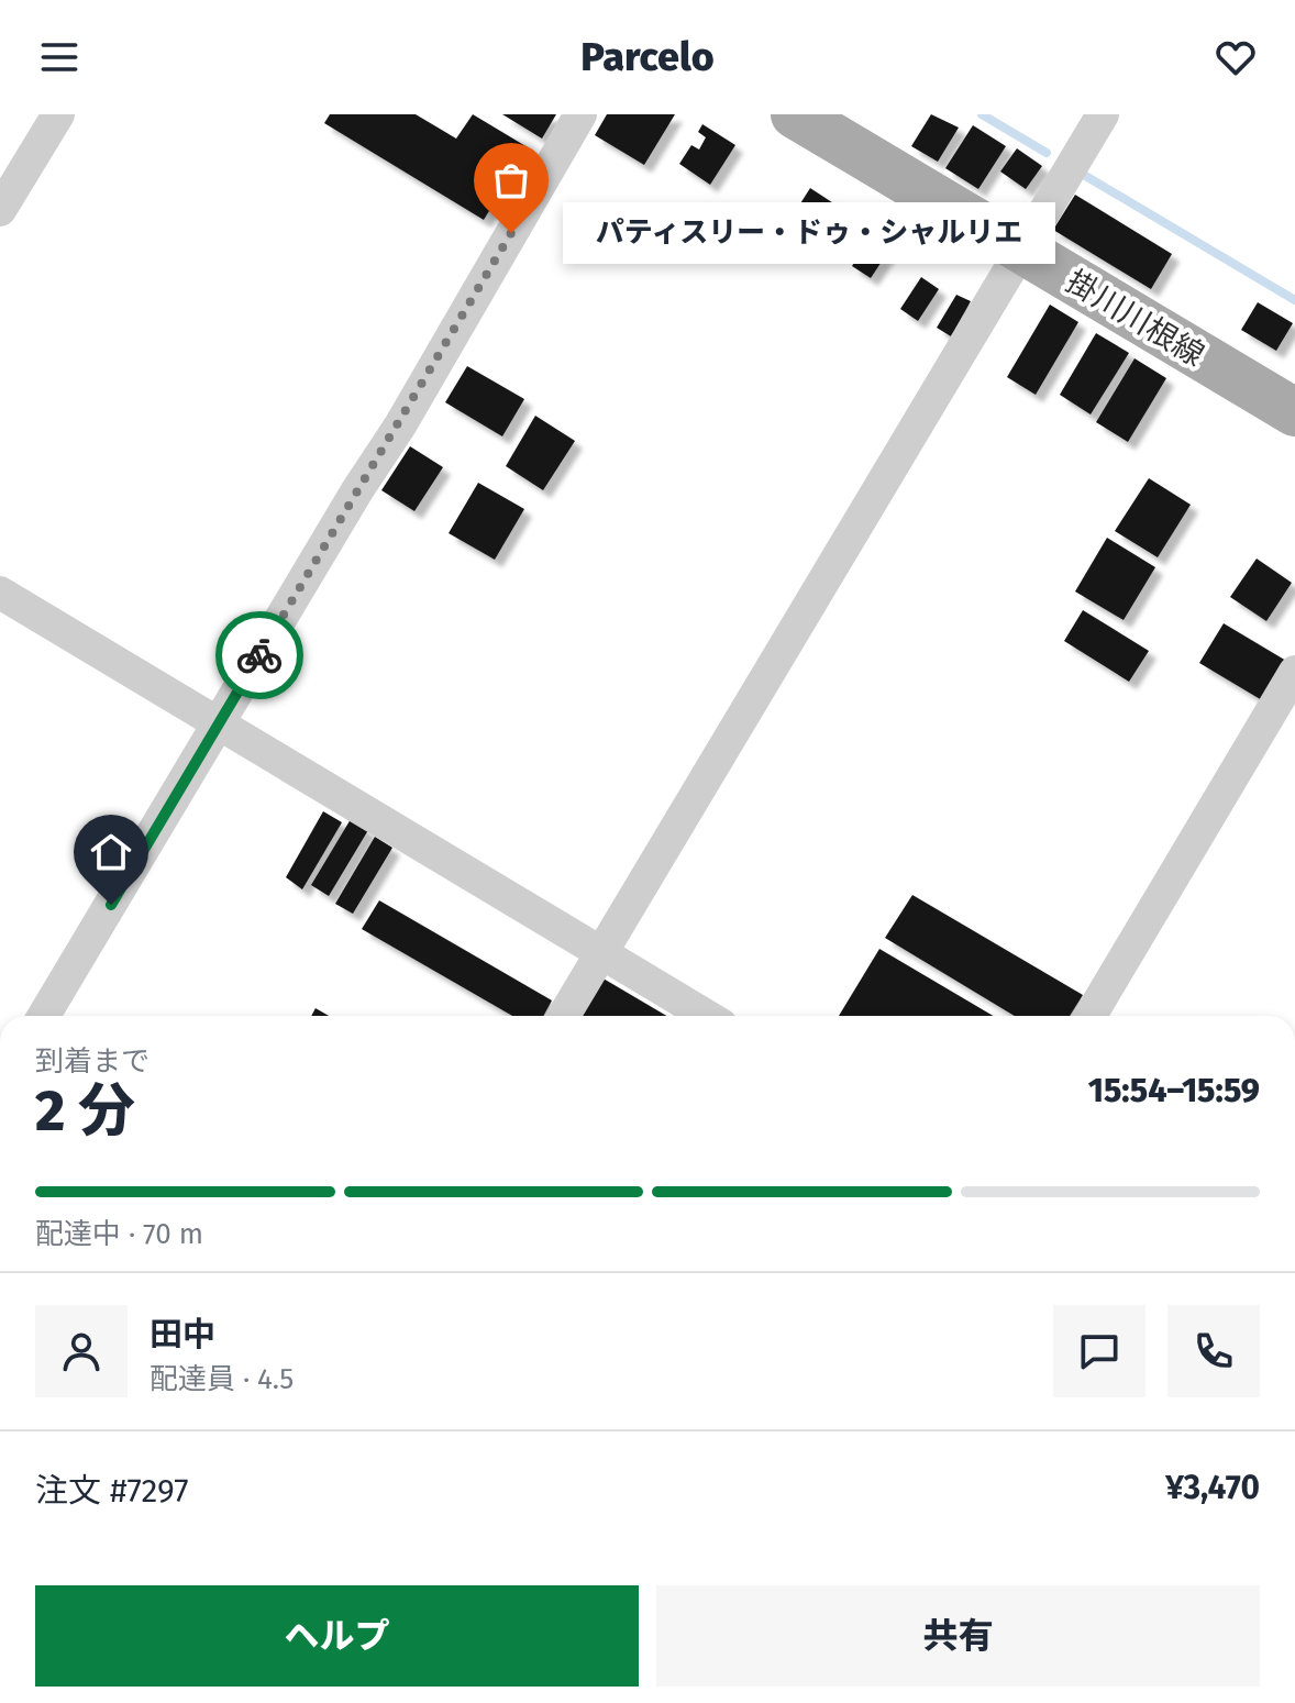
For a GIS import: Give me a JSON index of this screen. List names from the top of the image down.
{
  "streets": {
    "main road": ["掛川川根線"]
  },
  "places": ["パティスリー・ドゥ・シャルリエ"],
  "page": {
    "header": "Parcelo",
    "bubble": "パティスリー・ドゥ・シャルリエ",
    "heading": ["2 分", "到着まで", "15:54–15:59"],
    "panel": [
      "田中",
      "配達員 · 4.5",
      "注文 #7297",
      "¥3,470"
    ],
    "bar": "配達中 · 70 m",
    "buttons": ["ヘルプ", "共有"]
  }
}
